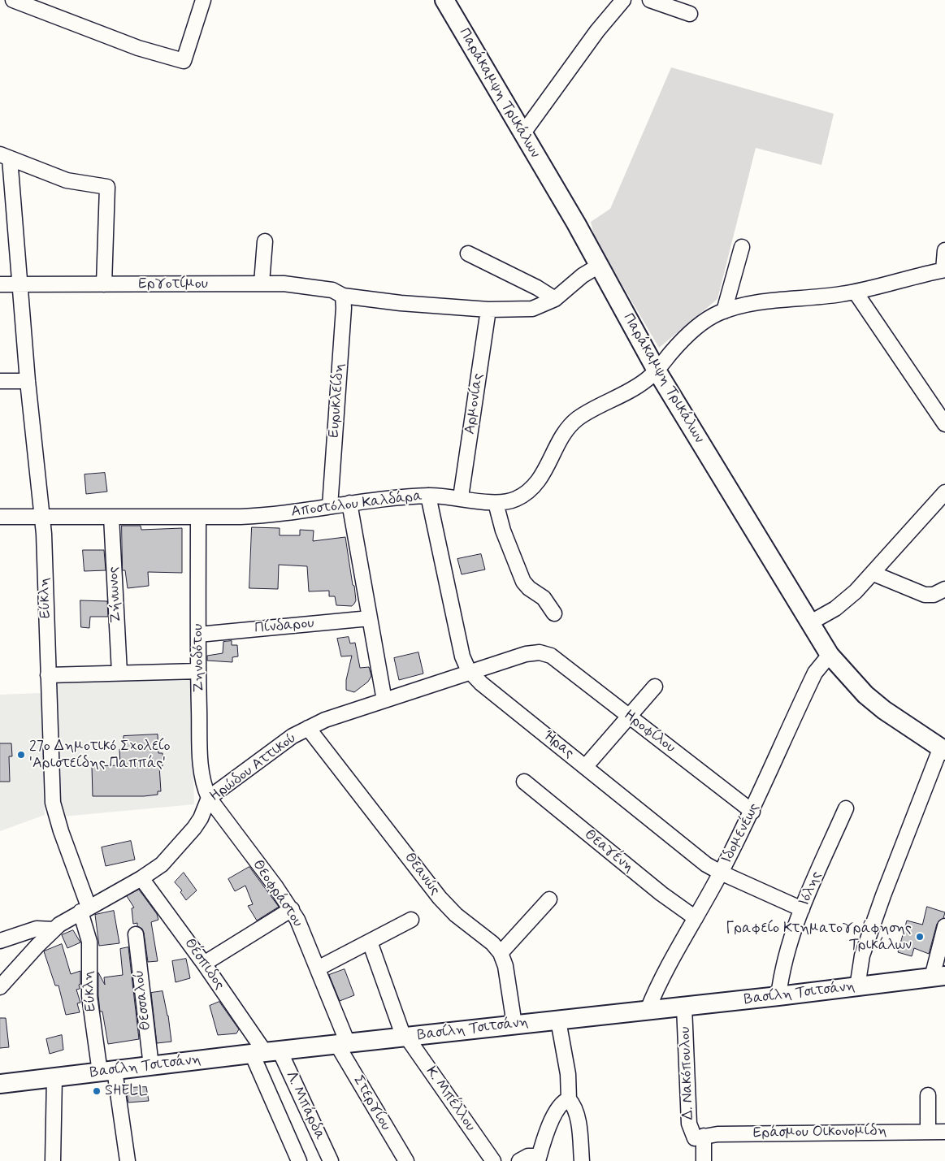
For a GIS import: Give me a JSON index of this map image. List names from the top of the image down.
{
  "streets": {
    "main road": ["Παράκαμψη Τρικάλων", "Βασίλη Τσιτσάνη"],
    "street": [
      "Εργοτίμου",
      "Ευρυκλείδη",
      "Αρμονίας",
      "Αποστόλου Καλδάρα",
      "Ζήνωνος",
      "Εύκλη",
      "Πίνδαρου",
      "Ζηνοδότου",
      "Ηροφίλου",
      "Ήρας",
      "Ηρώδου Αττικού",
      "Ιδομενέως",
      "Θεαγένη",
      "Θεανώς",
      "Ιόλης",
      "Θεοφράστου",
      "Θέσπιδος",
      "Θεσσαλού",
      "Δ. Νακόπουλου",
      "Κ. Μπέλλου",
      "Στεργίου",
      "Λ. Μπάρδα",
      "Εράσμου Οικονομίδη"
    ]
  },
  "crossings": [
    ["Παράκαμψη Τρικάλων", "Εργοτίμου"],
    ["Παράκαμψη Τρικάλων", "Αποστόλου Καλδάρα"],
    ["Παράκαμψη Τρικάλων", "Ιδομενέως"],
    ["Εργοτίμου", "Ευρυκλείδη"],
    ["Εργοτίμου", "Αρμονίας"],
    ["Εργοτίμου", "Εύκλη"],
    ["Ευρυκλείδη", "Αποστόλου Καλδάρα"],
    ["Αρμονίας", "Αποστόλου Καλδάρα"],
    ["Αποστόλου Καλδάρα", "Ζήνωνος"],
    ["Αποστόλου Καλδάρα", "Εύκλη"],
    ["Αποστόλου Καλδάρα", "Ζηνοδότου"],
    ["Αποστόλου Καλδάρα", "Ήρας"],
    ["Εύκλη", "Ηρώδου Αττικού"],
    ["Εύκλη", "Βασίλη Τσιτσάνη"],
    ["Πίνδαρου", "Ζηνοδότου"],
    ["Ζηνοδότου", "Ηρώδου Αττικού"],
    ["Ζηνοδότου", "Θεοφράστου"],
    ["Ηροφίλου", "Ηρώδου Αττικού"],
    ["Ηροφίλου", "Ιδομενέως"],
    ["Ήρας", "Ηρώδου Αττικού"],
    ["Ήρας", "Ιδομενέως"],
    ["Ήρας", "Ιόλης"],
    ["Ηρώδου Αττικού", "Θεανώς"],
    ["Ηρώδου Αττικού", "Θεοφράστου"],
    ["Ηρώδου Αττικού", "Θέσπιδος"],
    ["Ιδομενέως", "Θεαγένη"],
    ["Ιδομενέως", "Βασίλη Τσιτσάνη"],
    ["Θεανώς", "Βασίλη Τσιτσάνη"],
    ["Ιόλης", "Βασίλη Τσιτσάνη"],
    ["Θεοφράστου", "Βασίλη Τσιτσάνη"],
    ["Θεοφράστου", "Στεργίου"],
    ["Θέσπιδος", "Βασίλη Τσιτσάνη"],
    ["Θέσπιδος", "Λ. Μπάρδα"],
    ["Βασίλη Τσιτσάνη", "Θεσσαλού"],
    ["Βασίλη Τσιτσάνη", "Δ. Νακόπουλου"],
    ["Βασίλη Τσιτσάνη", "Κ. Μπέλλου"],
    ["Βασίλη Τσιτσάνη", "Στεργίου"],
    ["Βασίλη Τσιτσάνη", "Λ. Μπάρδα"],
    ["Δ. Νακόπουλου", "Εράσμου Οικονομίδη"]
  ],
  "places": ["27ο Δημοτικό Σχολείο 'Αριστείδης Παππάς'", "Γραφείο Κτηματογράφησης Τρικάλων", "SHELL"]
}
